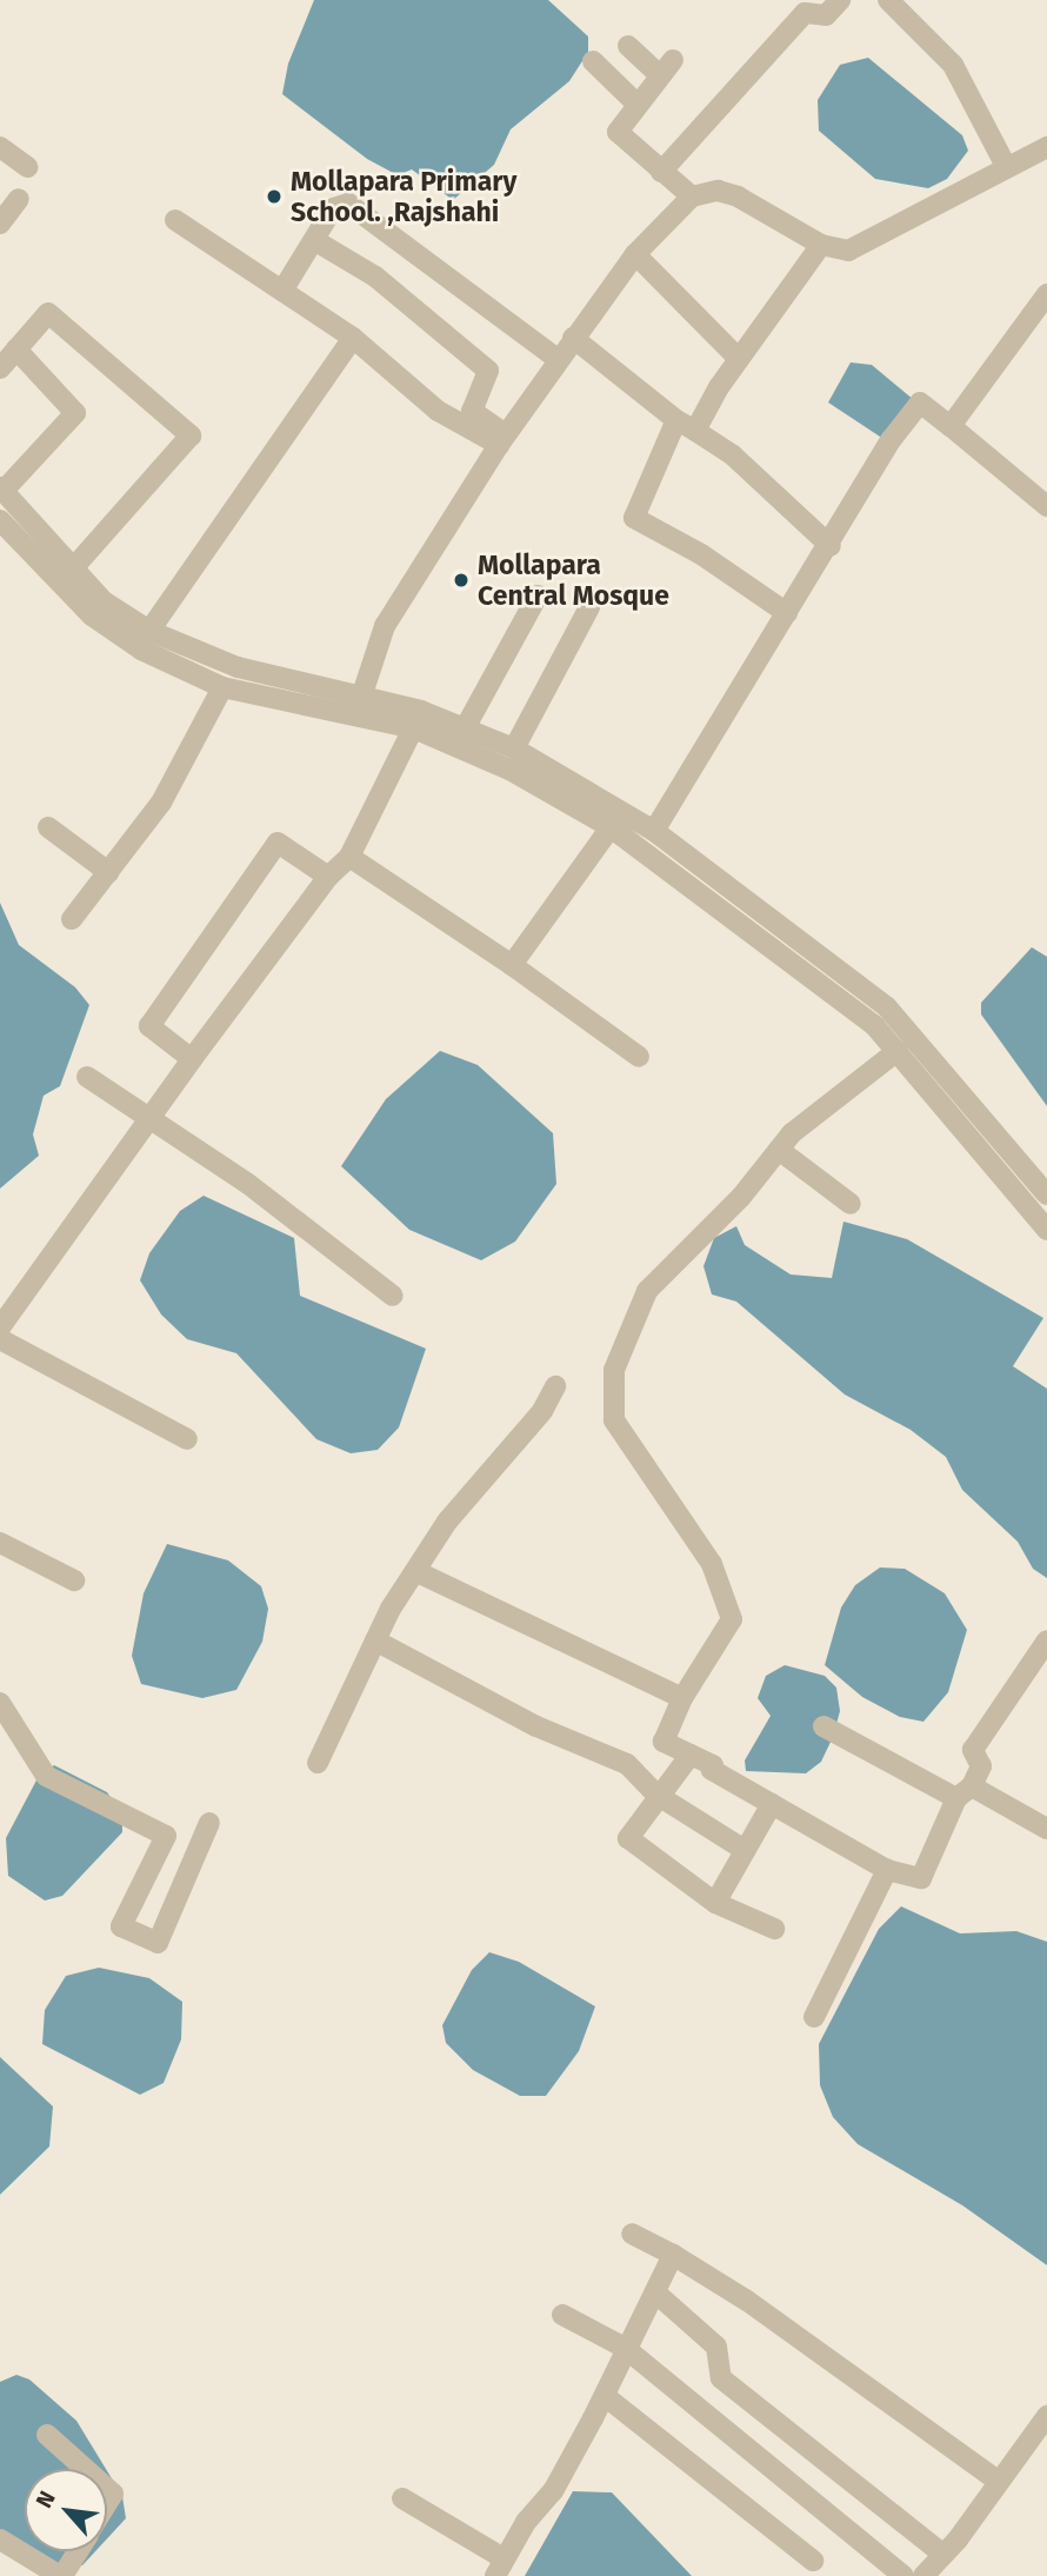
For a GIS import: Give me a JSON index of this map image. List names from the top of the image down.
{
  "places": ["Mollapara Primary School. ,Rajshahi", "Mollapara Central Mosque"],
  "north": "top left"
}
